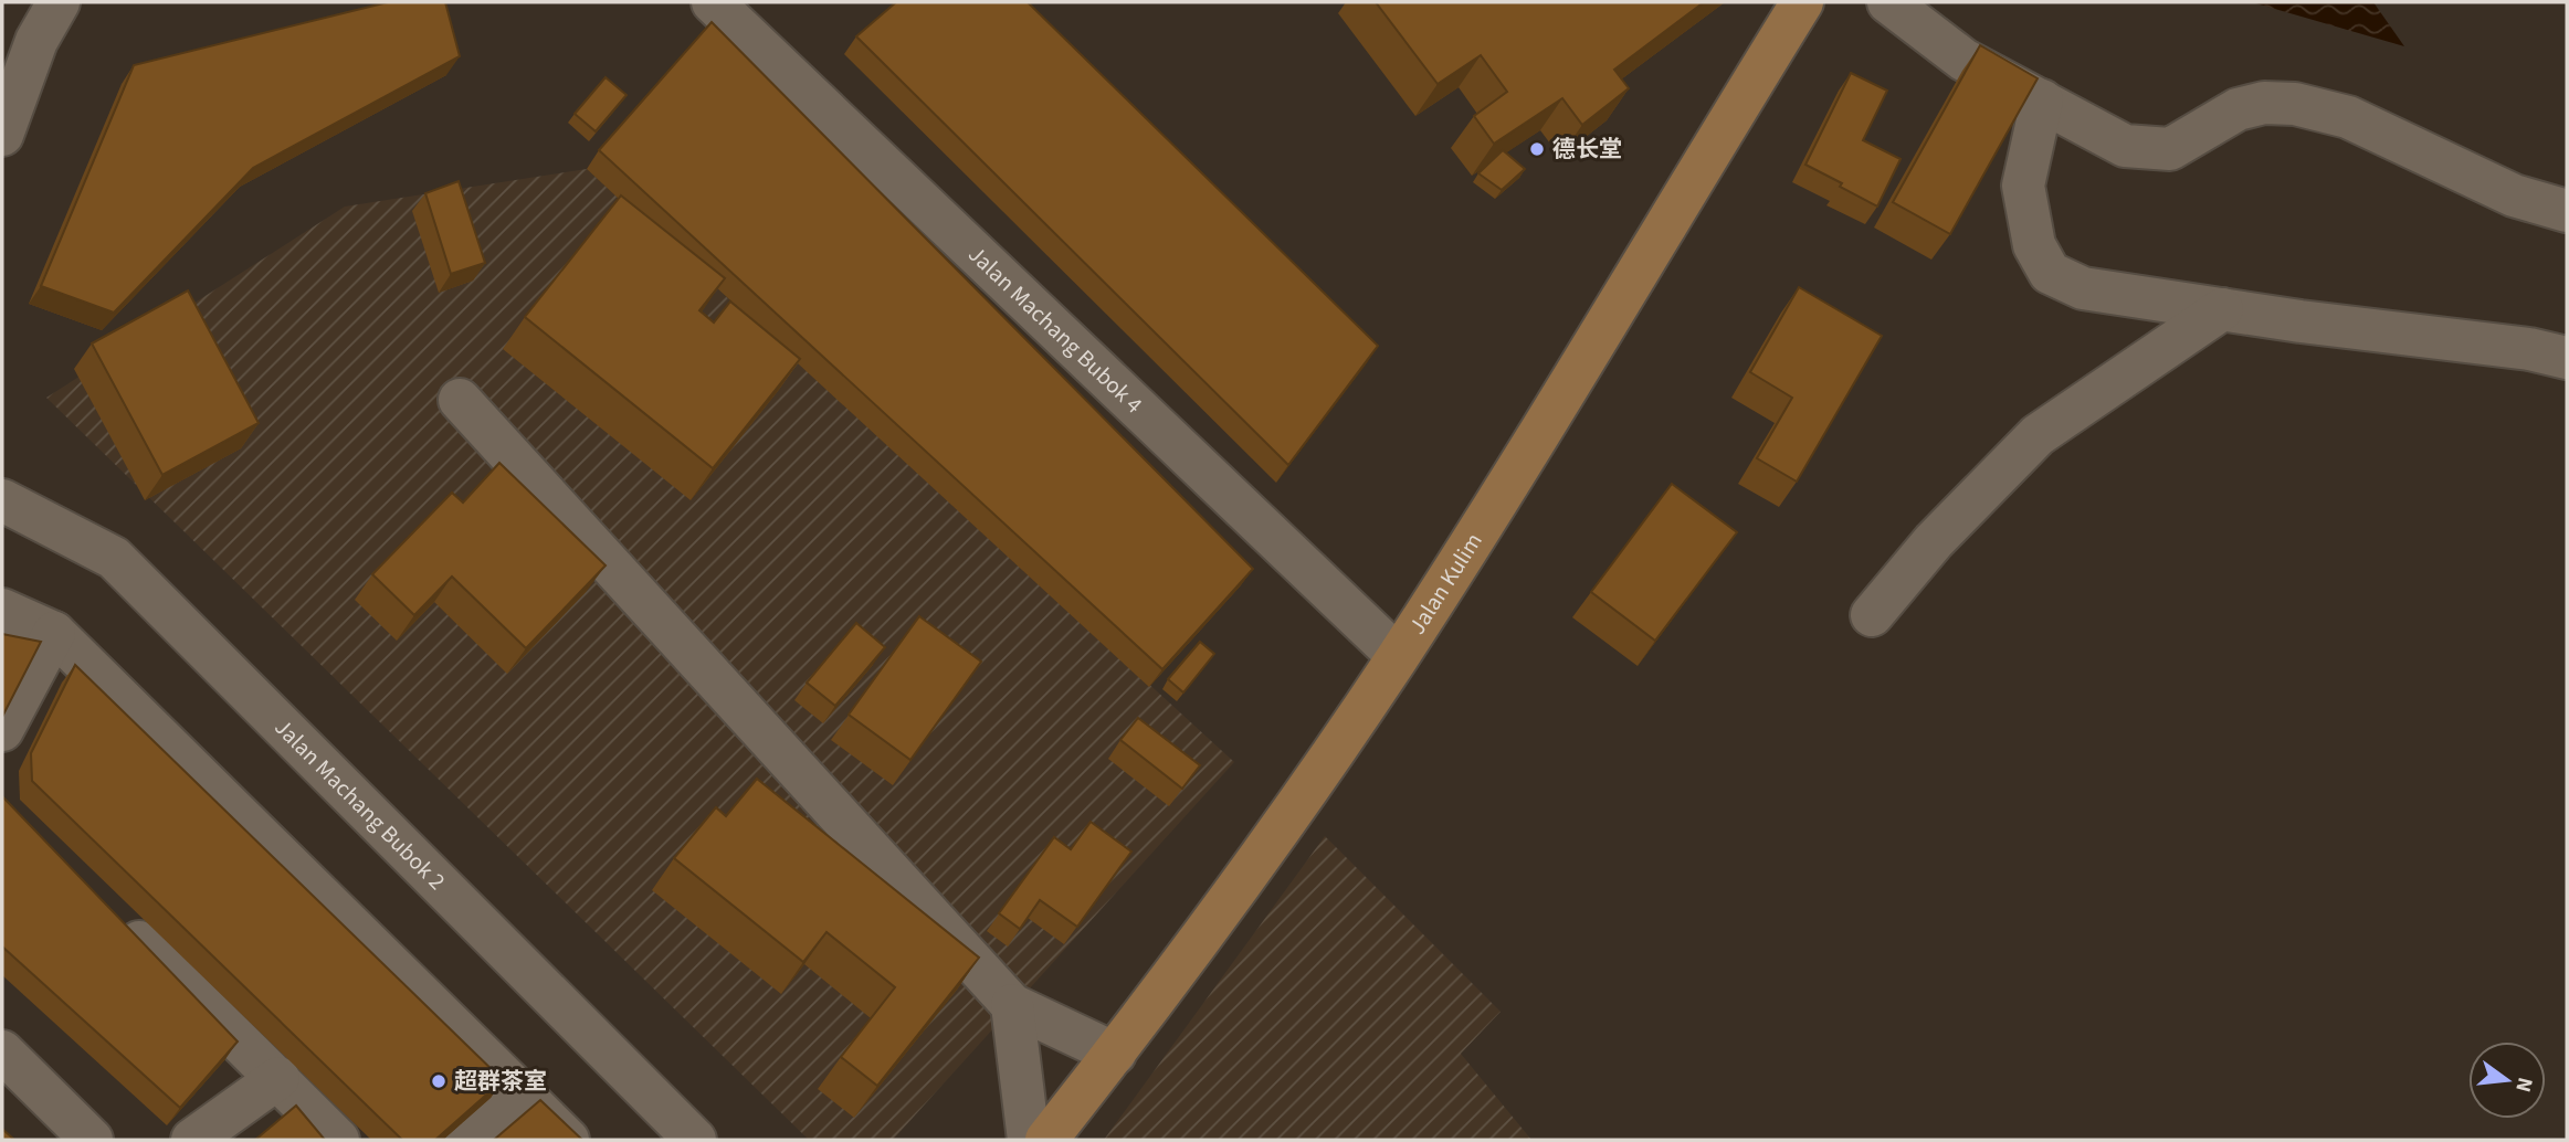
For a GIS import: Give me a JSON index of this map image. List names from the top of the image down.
{
  "streets": {
    "main road": ["Jalan Kulim"],
    "street": ["Jalan Machang Bubok 4", "Jalan Machang Bubok 2"]
  },
  "crossings": [
    ["Jalan Machang Bubok 4", "Jalan Kulim"]
  ],
  "places": ["德长堂", "超群茶室"],
  "north": "right"
}
